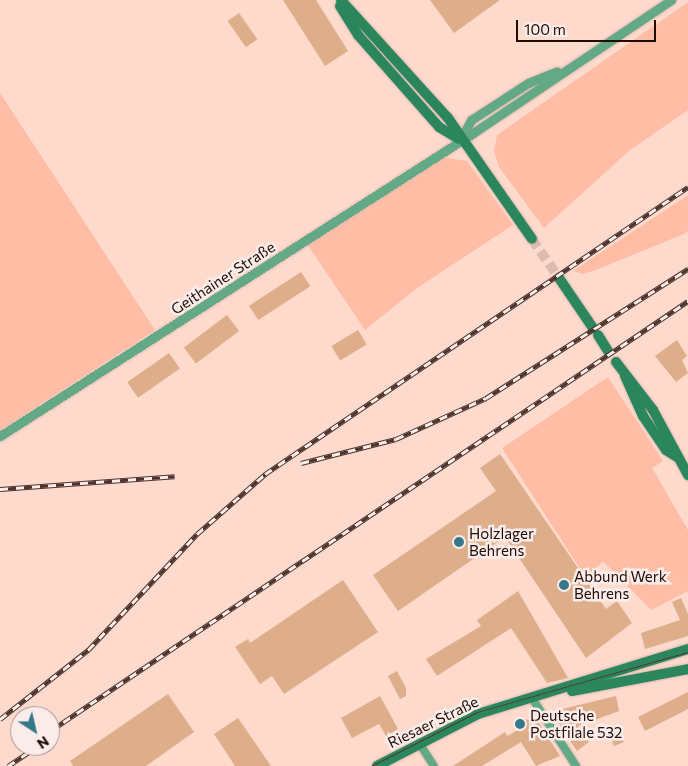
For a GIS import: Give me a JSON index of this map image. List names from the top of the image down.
{
  "streets": {
    "main road": ["Riesaer Straße"],
    "street": ["Geithainer Straße"]
  },
  "places": ["Holzlager Behrens", "Abbund Werk Behrens", "Deutsche Postfilale 532"],
  "scale_bar": "100 m",
  "north": "bottom right"
}
